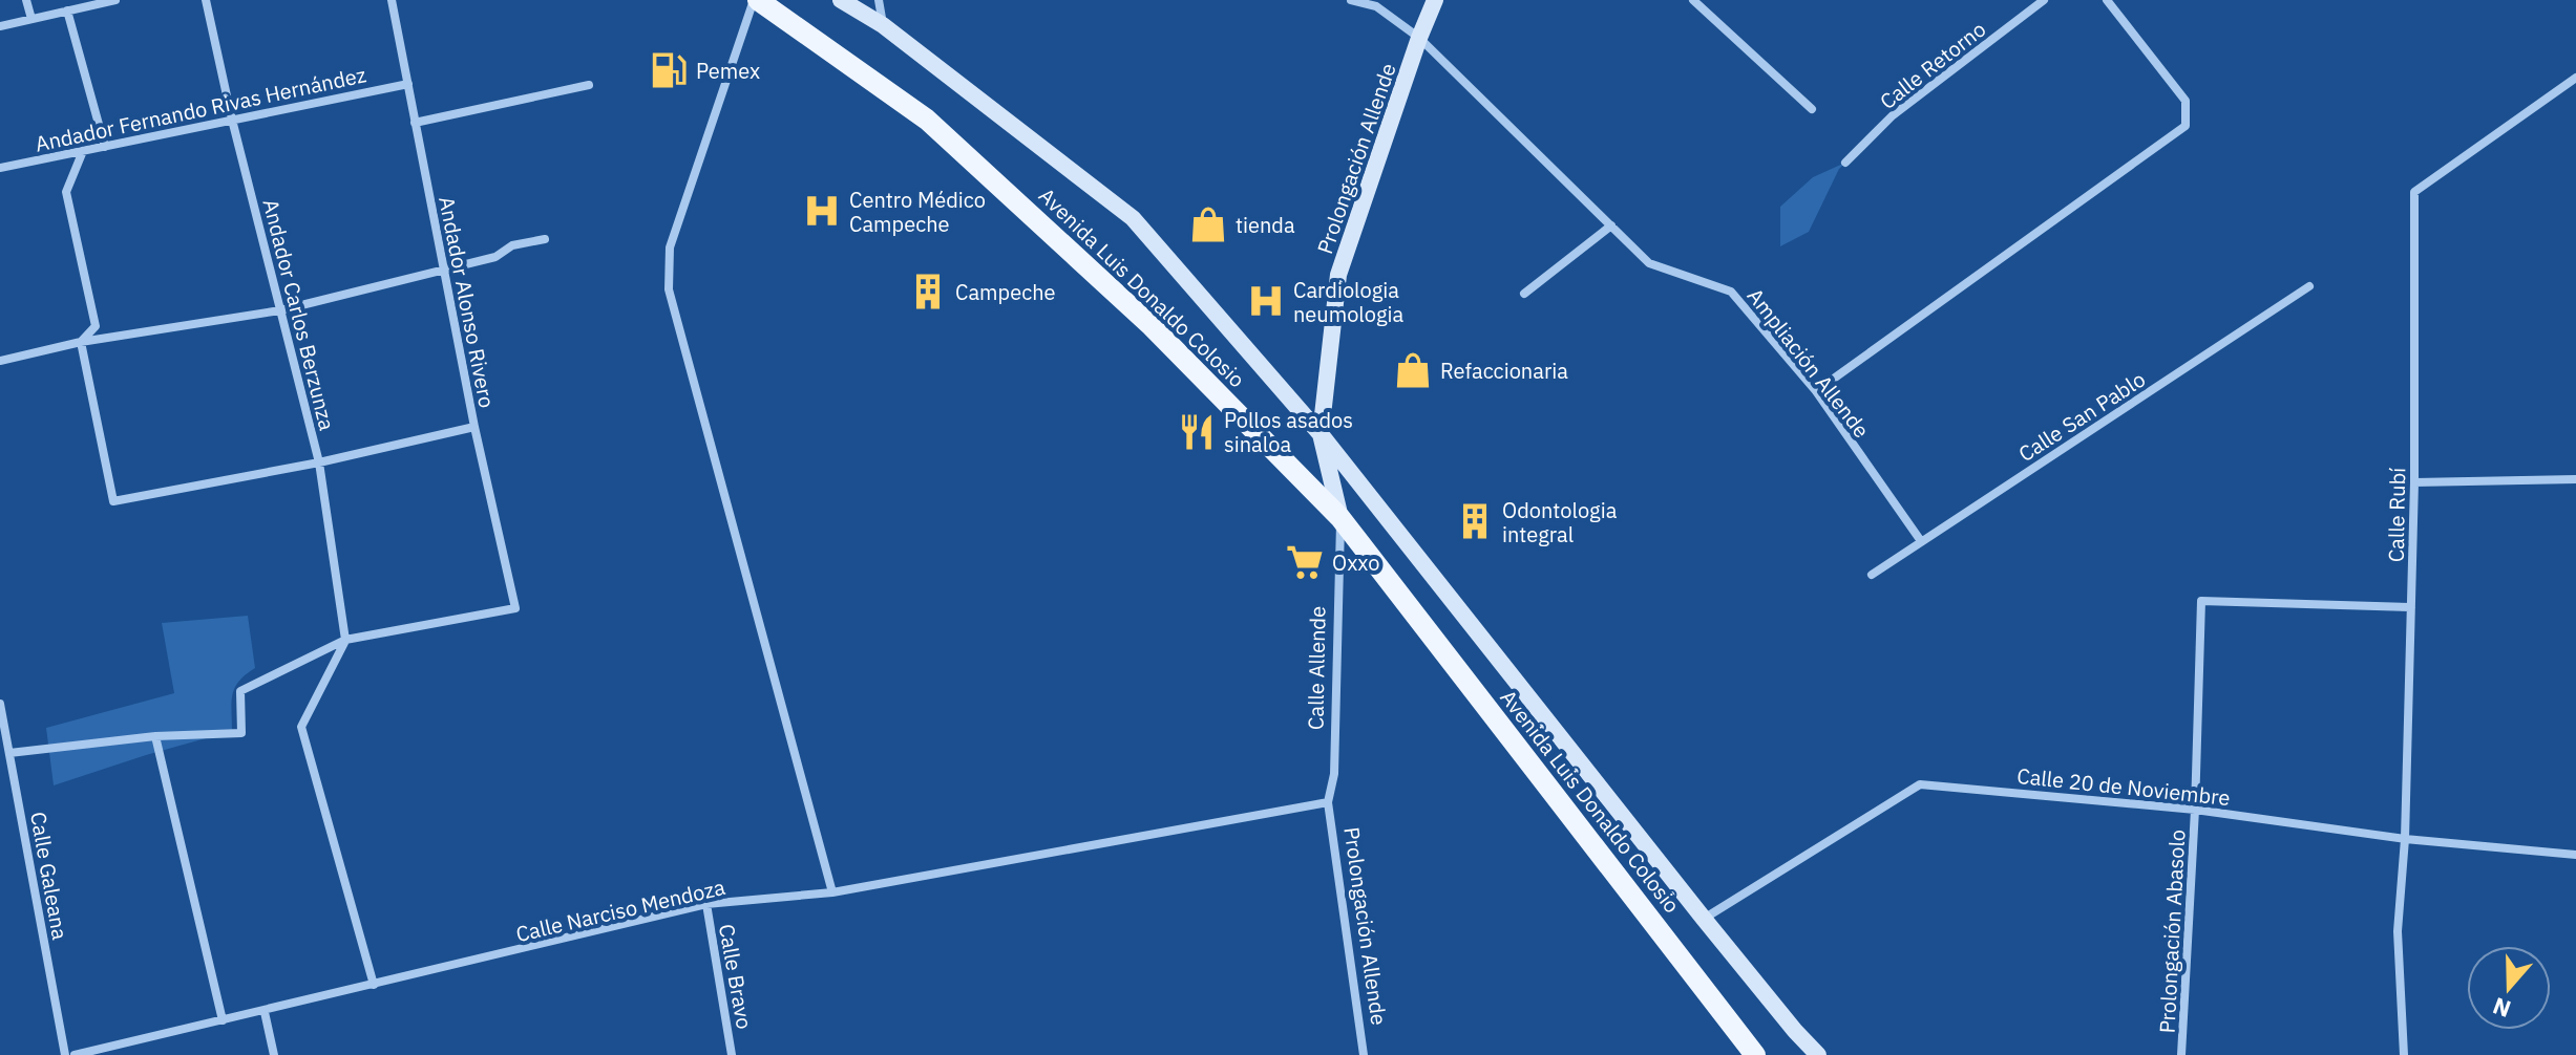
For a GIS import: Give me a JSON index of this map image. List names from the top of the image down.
{
  "streets": {
    "main road": ["Prolongación Allende", "Avenida Luis Donaldo Colosio", "Calle Allende"],
    "street": [
      "Calle Retorno",
      "Andador Fernando Rivas Hernández",
      "Andador Alonso Rivero",
      "Andador Carlos Berzunza",
      "Ampliación Allende",
      "Calle San Pablo",
      "Calle Rubí",
      "Calle 20 de Noviembre",
      "Calle Galeana",
      "Calle Narciso Mendoza",
      "Prolongación Abasolo",
      "Calle Bravo"
    ]
  },
  "crossings": [
    ["Andador Fernando Rivas Hernández", "Andador Alonso Rivero"],
    ["Andador Fernando Rivas Hernández", "Andador Carlos Berzunza"],
    ["Prolongación Allende", "Avenida Luis Donaldo Colosio"],
    ["Prolongación Allende", "Ampliación Allende"],
    ["Prolongación Allende", "Calle Allende"],
    ["Prolongación Allende", "Calle Narciso Mendoza"],
    ["Avenida Luis Donaldo Colosio", "Calle Allende"],
    ["Avenida Luis Donaldo Colosio", "Calle 20 de Noviembre"],
    ["Andador Alonso Rivero", "Andador Carlos Berzunza"],
    ["Ampliación Allende", "Calle San Pablo"],
    ["Calle Rubí", "Calle 20 de Noviembre"],
    ["Calle Rubí", "Prolongación Abasolo"],
    ["Calle Allende", "Calle Narciso Mendoza"],
    ["Calle 20 de Noviembre", "Prolongación Abasolo"],
    ["Calle Narciso Mendoza", "Calle Bravo"]
  ],
  "places": {
    "fuel station": ["Pemex"],
    "hospital": ["Centro Médico Campeche", "Cardiologia neumologia"],
    "shop": ["tienda", "Refaccionaria"],
    "building": ["Campeche", "Odontologia integral"],
    "restaurant": ["Pollos asados sinaloa"],
    "supermarket": ["Oxxo"]
  },
  "north": "bottom"
}
